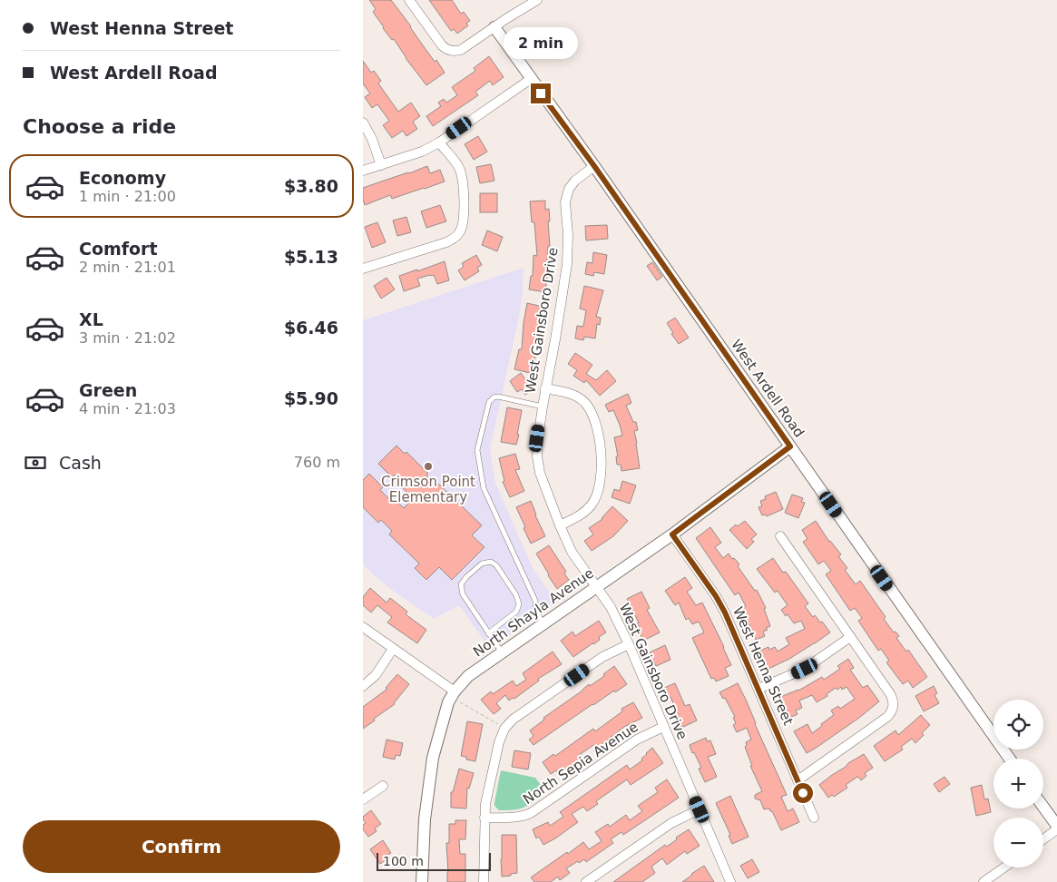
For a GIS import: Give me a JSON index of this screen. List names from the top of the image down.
{
  "streets": {
    "street": [
      "West Gainsboro Drive",
      "West Ardell Road",
      "North Shayla Avenue",
      "West Henna Street",
      "North Sepia Avenue"
    ]
  },
  "crossings": [
    ["West Gainsboro Drive", "West Ardell Road"],
    ["West Gainsboro Drive", "North Shayla Avenue"],
    ["West Gainsboro Drive", "North Sepia Avenue"],
    ["West Ardell Road", "North Shayla Avenue"],
    ["North Shayla Avenue", "West Henna Street"]
  ],
  "places": ["Crimson Point Elementary"],
  "scale_bar": "100 m",
  "page": {
    "banner": ["West Henna Street", "West Ardell Road"],
    "bubble": "2 min",
    "heading": "Choose a ride",
    "list": [
      {
        "name": "Economy",
        "note": "1 min · 21:00",
        "value": "$3.80"
      },
      {
        "name": "Comfort",
        "note": "2 min · 21:01",
        "value": "$5.13"
      },
      {
        "name": "XL",
        "note": "3 min · 21:02",
        "value": "$6.46"
      },
      {
        "name": "Green",
        "note": "4 min · 21:03",
        "value": "$5.90"
      }
    ],
    "pay": ["Cash", "760 m"],
    "map_buttons": ["+", "−"],
    "buttons": "Confirm",
    "scale": "100 m"
  }
}
